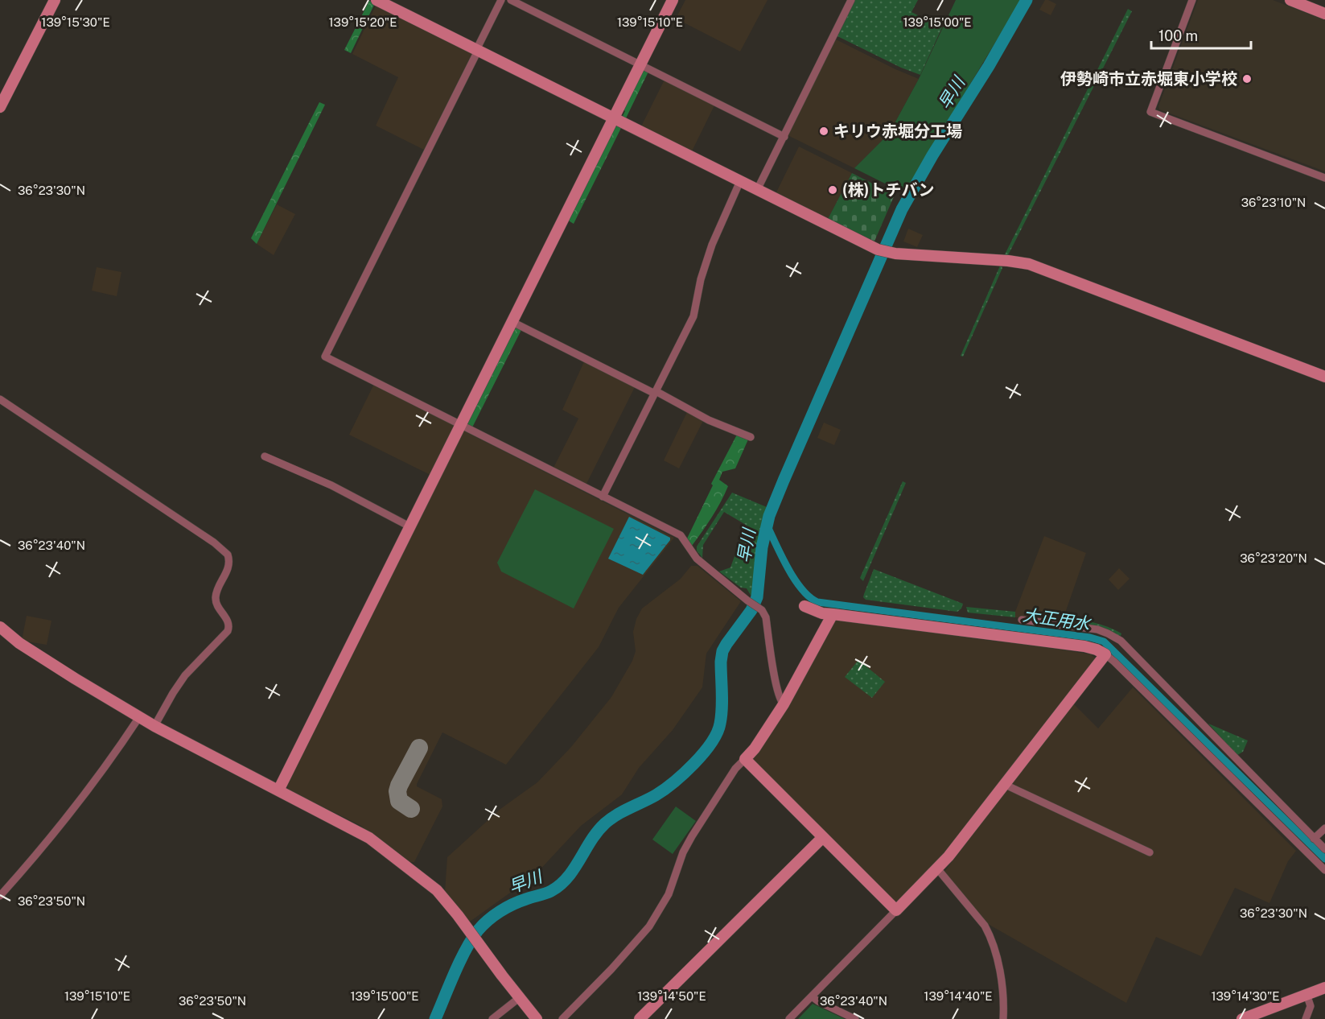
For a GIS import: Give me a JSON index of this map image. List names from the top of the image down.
{
  "water": ["早川", "大正用水"],
  "places": ["伊勢崎市立赤堀東小学校", "キリウ赤堀分工場", "(株)トチバン"],
  "scale_bar": "100 m",
  "coordinates": [
    "139°15'30\"E",
    "139°15'20\"E",
    "139°15'10\"E",
    "139°15'00\"E",
    "36°23'30\"N",
    "36°23'10\"N",
    "36°23'40\"N",
    "36°23'20\"N",
    "36°23'50\"N",
    "139°14'50\"E",
    "139°14'40\"E",
    "139°14'30\"E"
  ]
}
